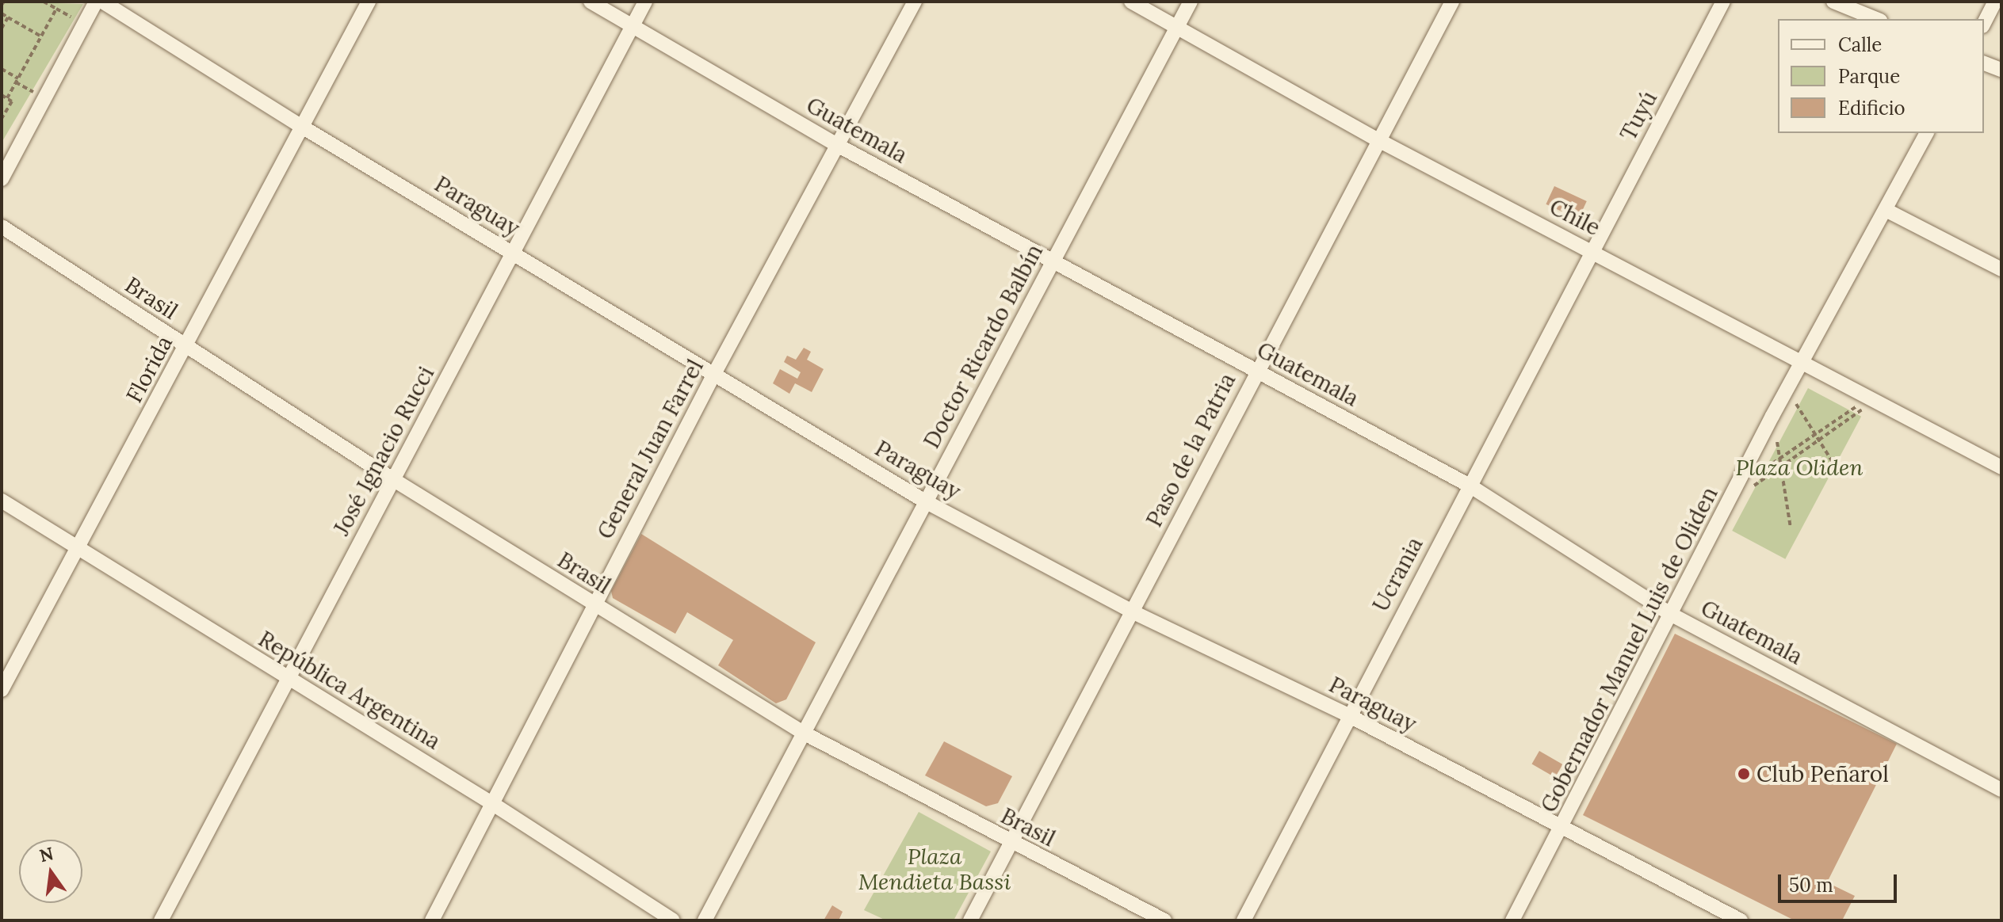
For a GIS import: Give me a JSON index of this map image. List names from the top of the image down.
{
  "streets": {
    "street": [
      "Tuyú",
      "Guatemala",
      "Paraguay",
      "Chile",
      "Brasil",
      "Doctor Ricardo Balbín",
      "Florida",
      "General Juan Farrel",
      "Paso de la Patria",
      "José Ignacio Rucci",
      "Ucrania",
      "Gobernador Manuel Luis de Oliden",
      "República Argentina"
    ]
  },
  "crossings": [
    ["Tuyú", "Chile"],
    ["Tuyú", "Ucrania"],
    ["Guatemala", "Doctor Ricardo Balbín"],
    ["Guatemala", "General Juan Farrel"],
    ["Guatemala", "Paso de la Patria"],
    ["Guatemala", "José Ignacio Rucci"],
    ["Guatemala", "Ucrania"],
    ["Guatemala", "Gobernador Manuel Luis de Oliden"],
    ["Paraguay", "Doctor Ricardo Balbín"],
    ["Paraguay", "Florida"],
    ["Paraguay", "General Juan Farrel"],
    ["Paraguay", "Paso de la Patria"],
    ["Paraguay", "José Ignacio Rucci"],
    ["Paraguay", "Ucrania"],
    ["Paraguay", "Gobernador Manuel Luis de Oliden"],
    ["Chile", "Doctor Ricardo Balbín"],
    ["Chile", "Paso de la Patria"],
    ["Chile", "Ucrania"],
    ["Chile", "Gobernador Manuel Luis de Oliden"],
    ["Brasil", "Doctor Ricardo Balbín"],
    ["Brasil", "Florida"],
    ["Brasil", "General Juan Farrel"],
    ["Brasil", "Paso de la Patria"],
    ["Brasil", "José Ignacio Rucci"],
    ["Florida", "República Argentina"],
    ["General Juan Farrel", "República Argentina"],
    ["José Ignacio Rucci", "República Argentina"]
  ],
  "parks": ["Plaza Oliden", "Plaza Mendieta Bassi"],
  "places": ["Club Peñarol"],
  "legend": ["Calle", "Parque", "Edificio"],
  "scale_bar": "50 m",
  "north": "top"
}
